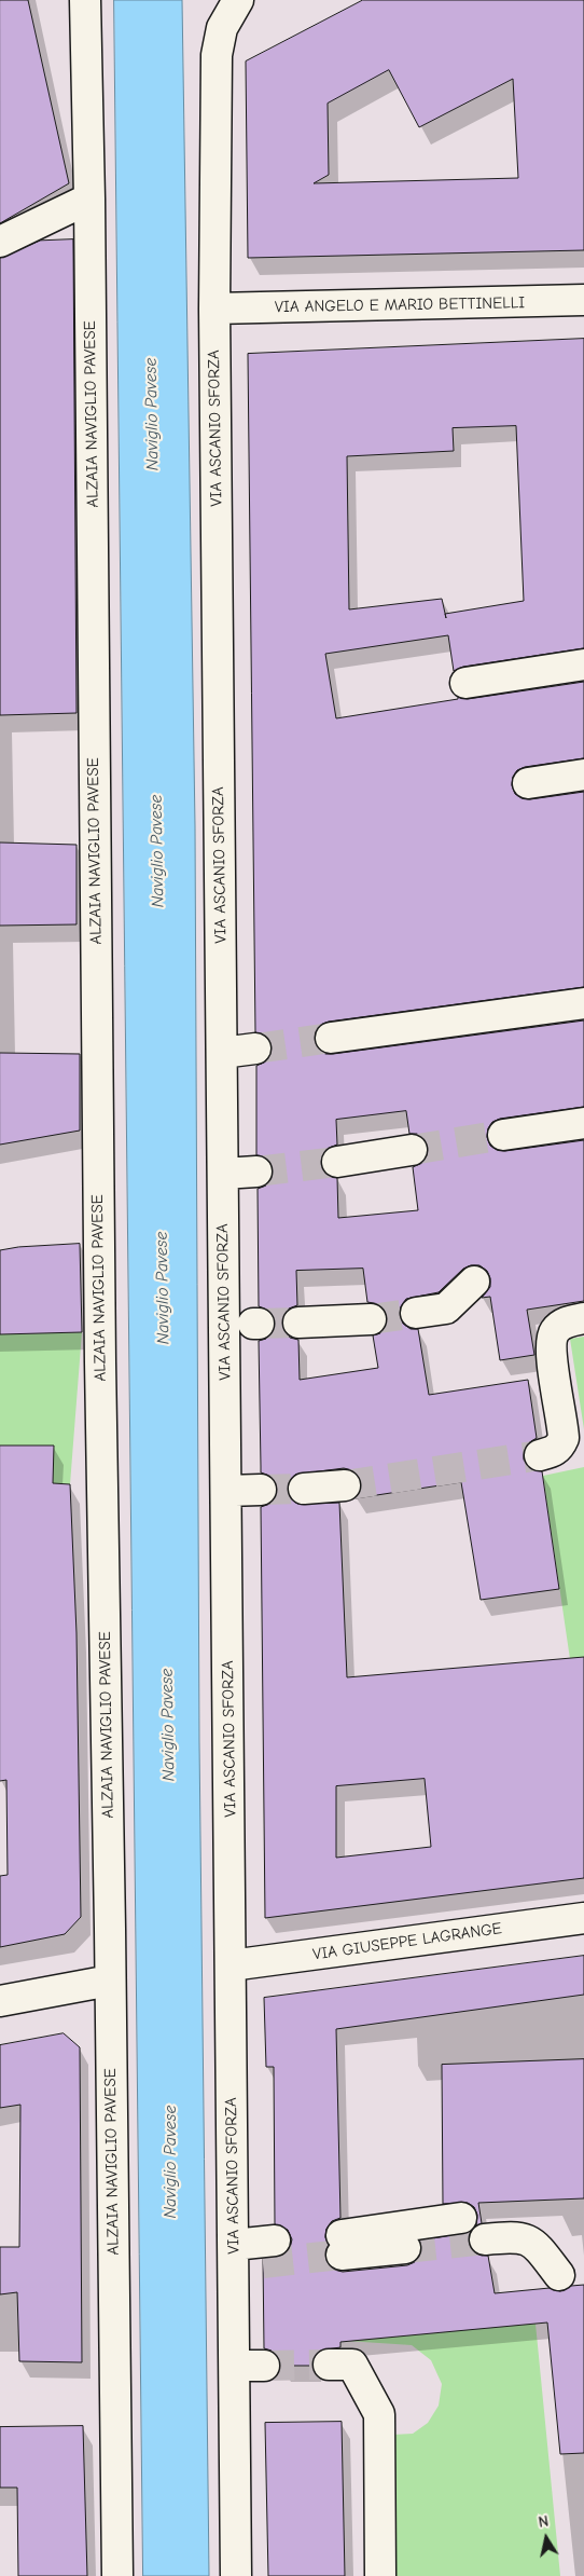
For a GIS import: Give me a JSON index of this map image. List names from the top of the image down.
{
  "streets": {
    "street": [
      "VIA ANGELO E MARIO BETTINELLI",
      "ALZAIA NAVIGLIO PAVESE",
      "VIA ASCANIO SFORZA",
      "VIA GIUSEPPE LAGRANGE"
    ]
  },
  "crossings": [
    ["VIA ANGELO E MARIO BETTINELLI", "VIA ASCANIO SFORZA"],
    ["VIA ASCANIO SFORZA", "VIA GIUSEPPE LAGRANGE"]
  ],
  "water": ["Naviglio Pavese"],
  "north": "top"
}
